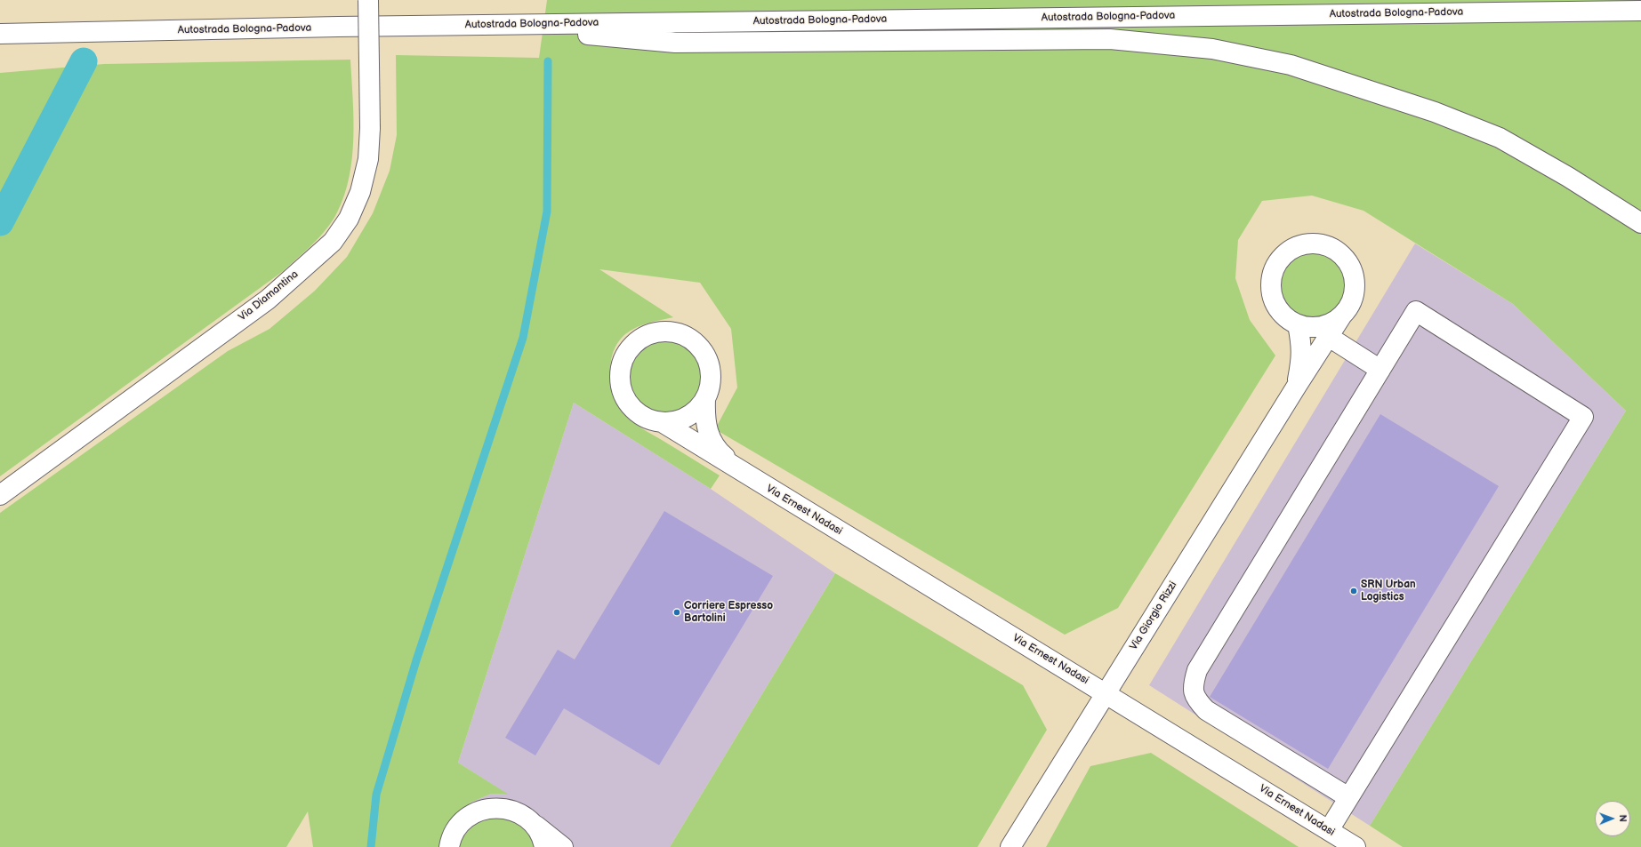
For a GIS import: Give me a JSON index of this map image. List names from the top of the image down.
{
  "streets": {
    "main road": [
      "Autostrada Bologna-Padova",
      "Via Diamantina",
      "Via Ernest Nadasi",
      "Via Giorgio Rizzi"
    ]
  },
  "crossings": [
    ["Via Ernest Nadasi", "Via Giorgio Rizzi"]
  ],
  "places": ["SRN Urban Logistics", "Corriere Espresso Bartolini"],
  "north": "right"
}
